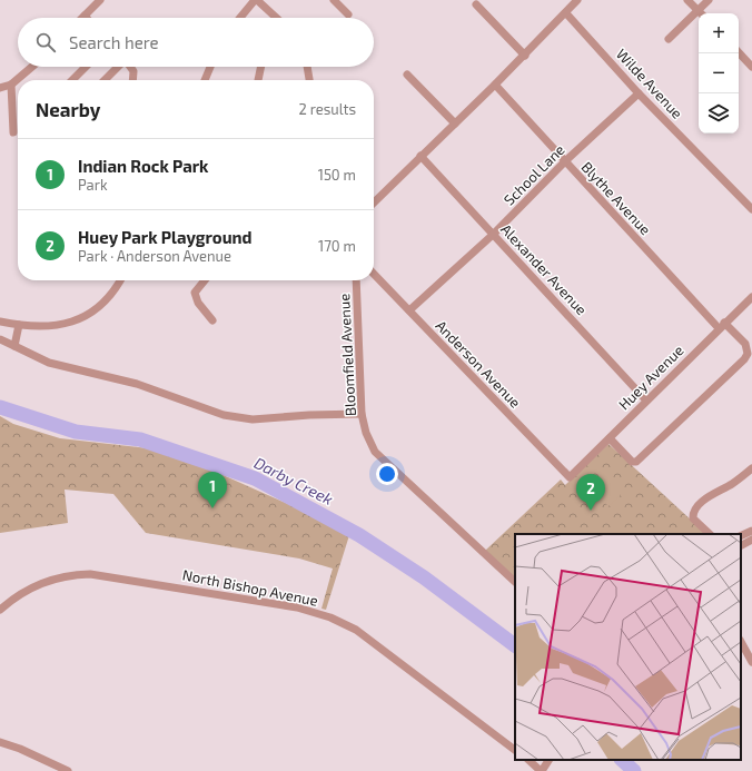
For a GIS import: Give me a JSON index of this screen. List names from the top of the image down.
{
  "streets": {
    "street": [
      "Wilde Avenue",
      "School Lane",
      "Blythe Avenue",
      "Alexander Avenue",
      "Bloomfield Avenue",
      "Anderson Avenue",
      "Huey Avenue",
      "North Bishop Avenue"
    ]
  },
  "crossings": [
    ["Wilde Avenue", "School Lane"],
    ["School Lane", "Blythe Avenue"],
    ["School Lane", "Alexander Avenue"],
    ["School Lane", "Anderson Avenue"],
    ["Blythe Avenue", "Huey Avenue"],
    ["Alexander Avenue", "Huey Avenue"],
    ["Anderson Avenue", "Huey Avenue"]
  ],
  "water": ["Darby Creek"],
  "page": {
    "map_buttons": ["+", "−"],
    "search": "Search here",
    "heading": ["Nearby", "2 results"],
    "list": [
      {
        "mark": "1",
        "name": "Indian Rock Park",
        "note": "Park",
        "value": "150 m"
      },
      {
        "mark": "2",
        "name": "Huey Park Playground",
        "note": "Park · Anderson Avenue",
        "value": "170 m"
      }
    ],
    "pins": ["1", "2"]
  }
}
